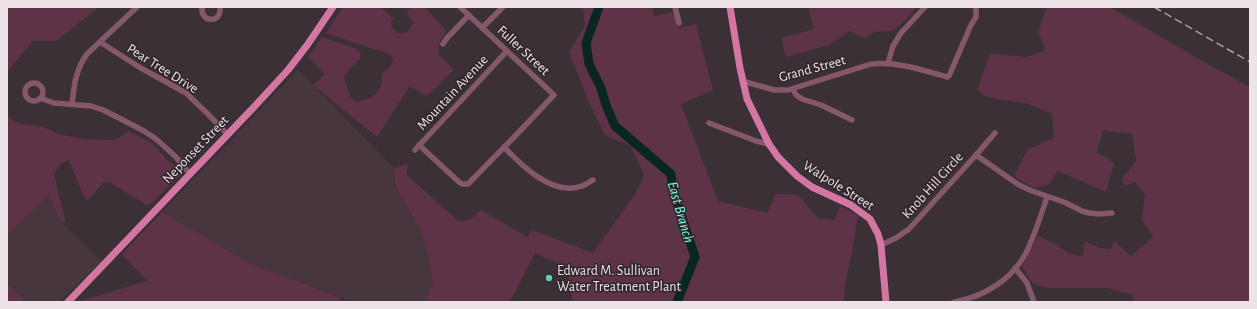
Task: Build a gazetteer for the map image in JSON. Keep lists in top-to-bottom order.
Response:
{
  "streets": {
    "main road": ["Neponset Street", "Walpole Street"],
    "street": [
      "Fuller Street",
      "Pear Tree Drive",
      "Grand Street",
      "Mountain Avenue",
      "Knob Hill Circle"
    ]
  },
  "crossings": [
    ["Fuller Street", "Mountain Avenue"],
    ["Pear Tree Drive", "Neponset Street"],
    ["Grand Street", "Walpole Street"],
    ["Walpole Street", "Knob Hill Circle"]
  ],
  "water": ["East Branch"],
  "places": ["Edward M. Sullivan Water Treatment Plant"]
}
